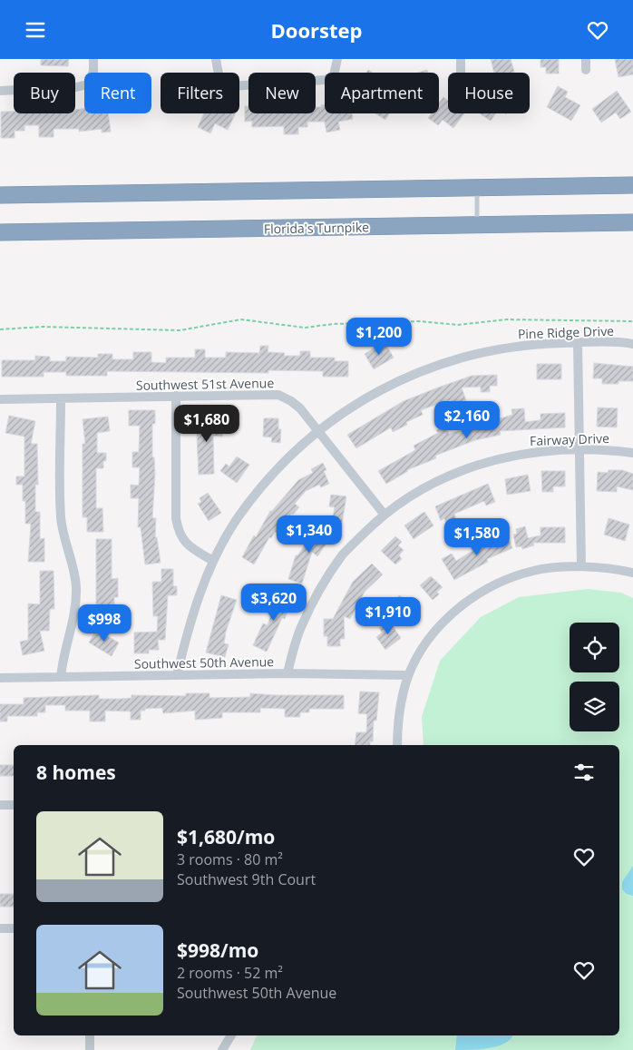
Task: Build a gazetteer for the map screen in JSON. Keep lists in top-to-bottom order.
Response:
{
  "streets": {
    "highway": ["Florida's Turnpike"],
    "street": [
      "Pine Ridge Drive",
      "Southwest 51st Avenue",
      "Fairway Drive",
      "Southwest 50th Avenue"
    ]
  },
  "crossings": [
    ["Pine Ridge Drive", "Southwest 51st Avenue"],
    ["Pine Ridge Drive", "Southwest 50th Avenue"],
    ["Southwest 51st Avenue", "Fairway Drive"],
    ["Fairway Drive", "Southwest 50th Avenue"]
  ],
  "page": {
    "header": "Doorstep",
    "chip": [
      "Buy",
      "Rent",
      "Filters",
      "New",
      "Apartment",
      "House"
    ],
    "price": [
      "$1,200",
      "$2,160",
      "$1,680",
      "$1,340",
      "$1,580",
      "$3,620",
      "$1,910",
      "$998"
    ],
    "heading": "8 homes",
    "list": [
      {
        "name": "$1,680/mo",
        "note": "3 rooms · 80 m² · Southwest 9th Court"
      },
      {
        "name": "$998/mo",
        "note": "2 rooms · 52 m² · Southwest 50th Avenue"
      }
    ]
  }
}
